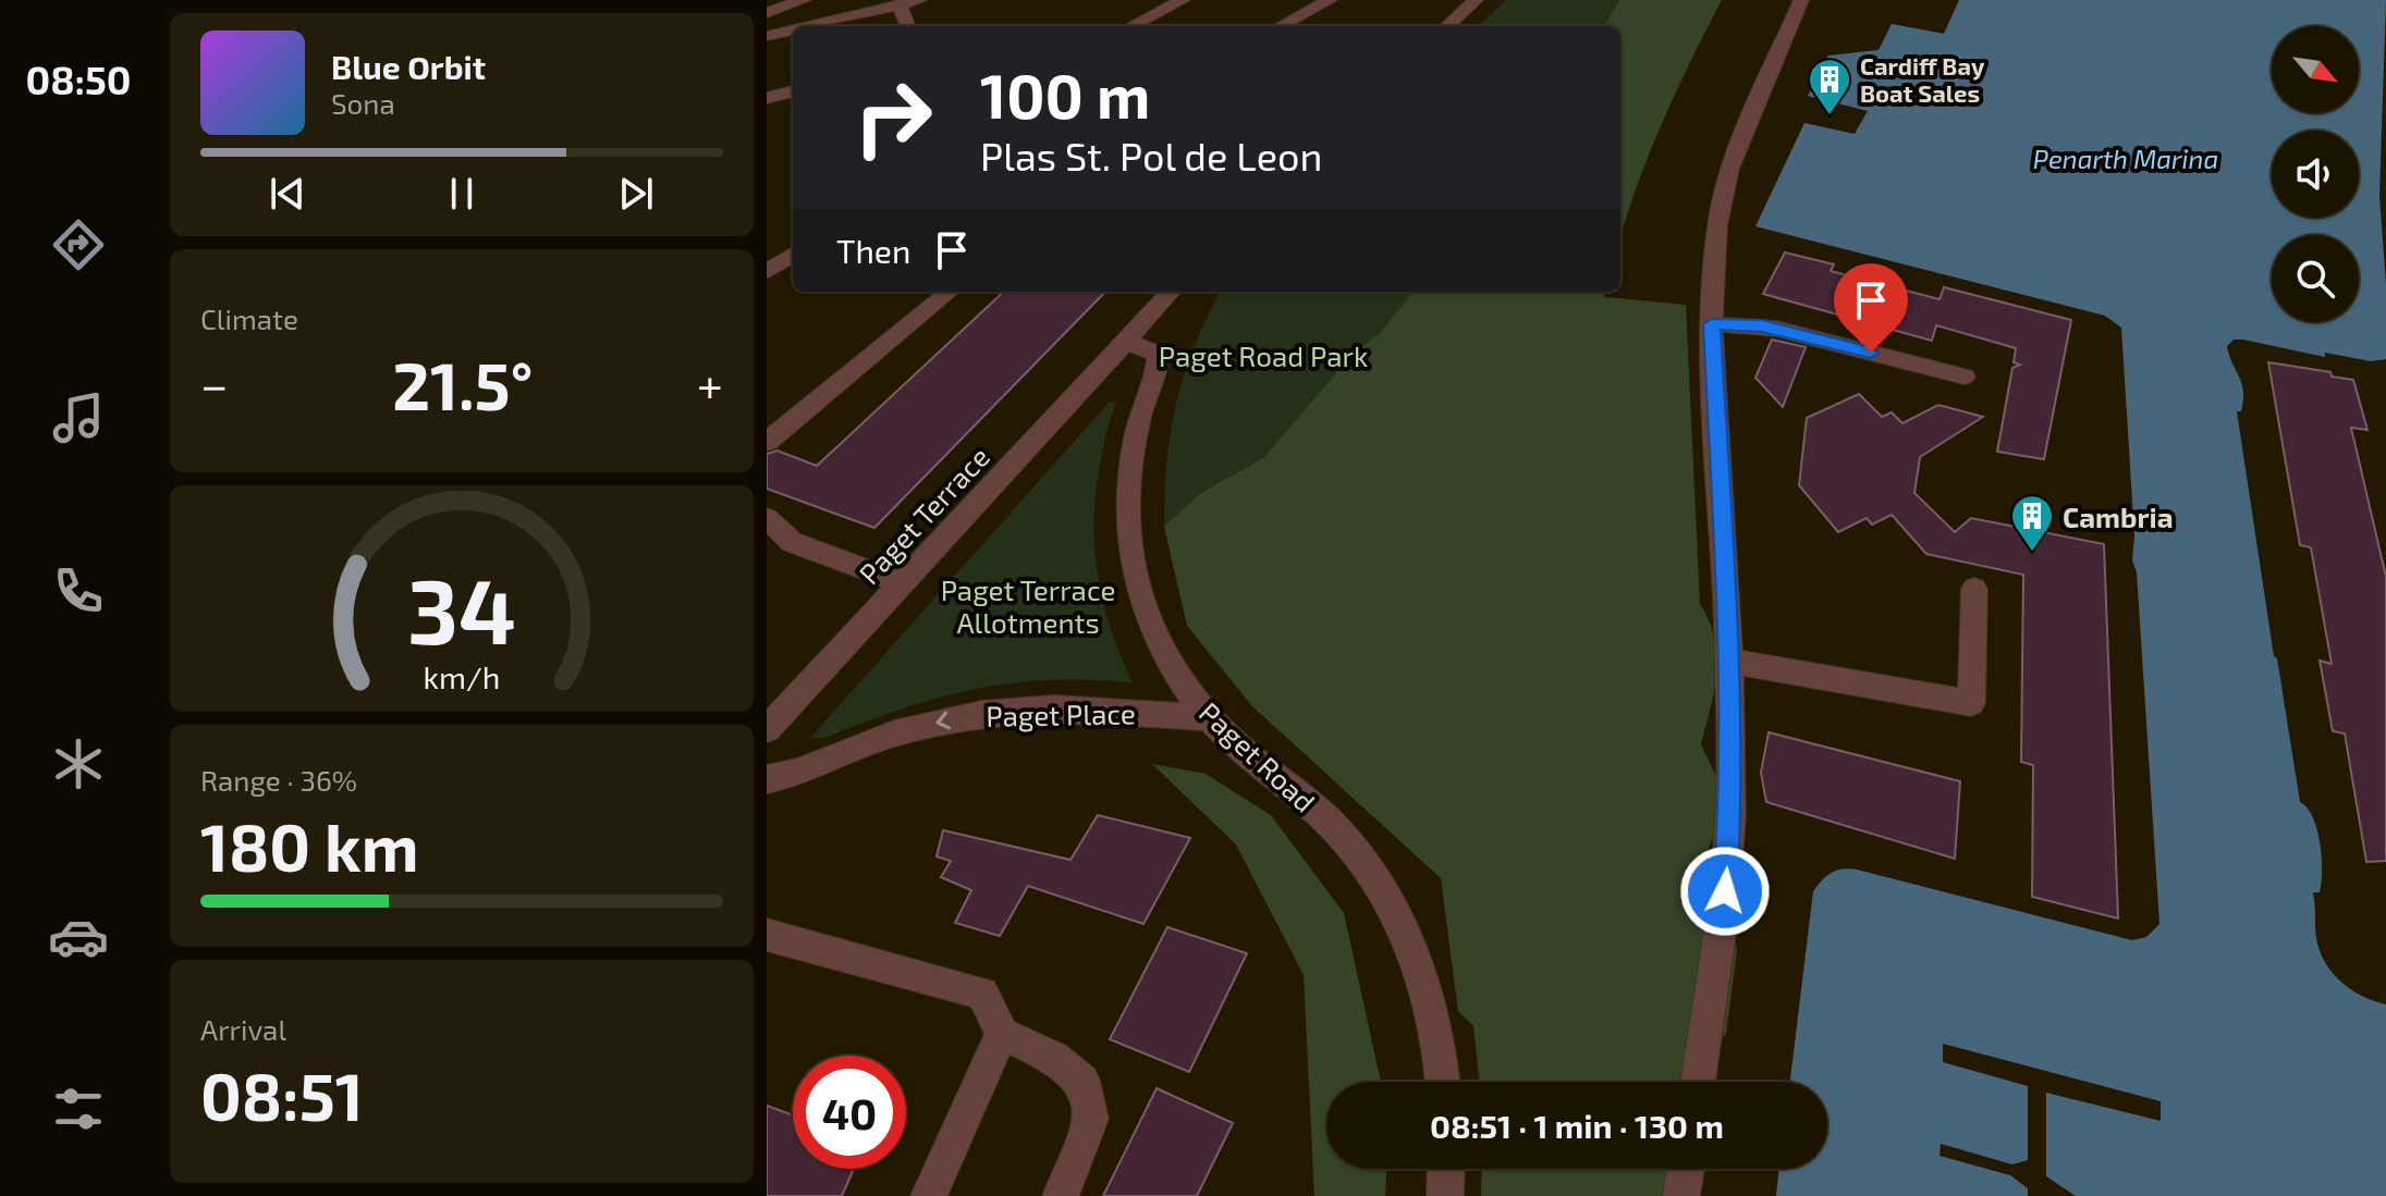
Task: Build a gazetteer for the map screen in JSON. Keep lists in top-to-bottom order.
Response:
{
  "streets": {
    "street": ["Paget Terrace", "Paget Place", "Paget Road"]
  },
  "crossings": [
    ["Paget Terrace", "Paget Road"],
    ["Paget Place", "Paget Road"]
  ],
  "one_way": ["Paget Place"],
  "water": ["Penarth Marina"],
  "parks": ["Paget Road Park", "Paget Terrace Allotments"],
  "places": {
    "building": ["Cardiff Bay Boat Sales", "Cambria"]
  },
  "north": "bottom right",
  "page": {
    "tabs": "08:50",
    "turn": ["100 m", "Plas St. Pol de Leon"],
    "song": ["Blue Orbit", "Sona"],
    "then": "Then",
    "tile": [
      "Climate",
      ["Range · 36%", "180 km"],
      ["Arrival", "08:51"]
    ],
    "heat": ["−", "21.5°", "+"],
    "limit": "40",
    "trip": "08:51 · 1 min · 130 m",
    "gauge": ["34", "km/h"]
  }
}
